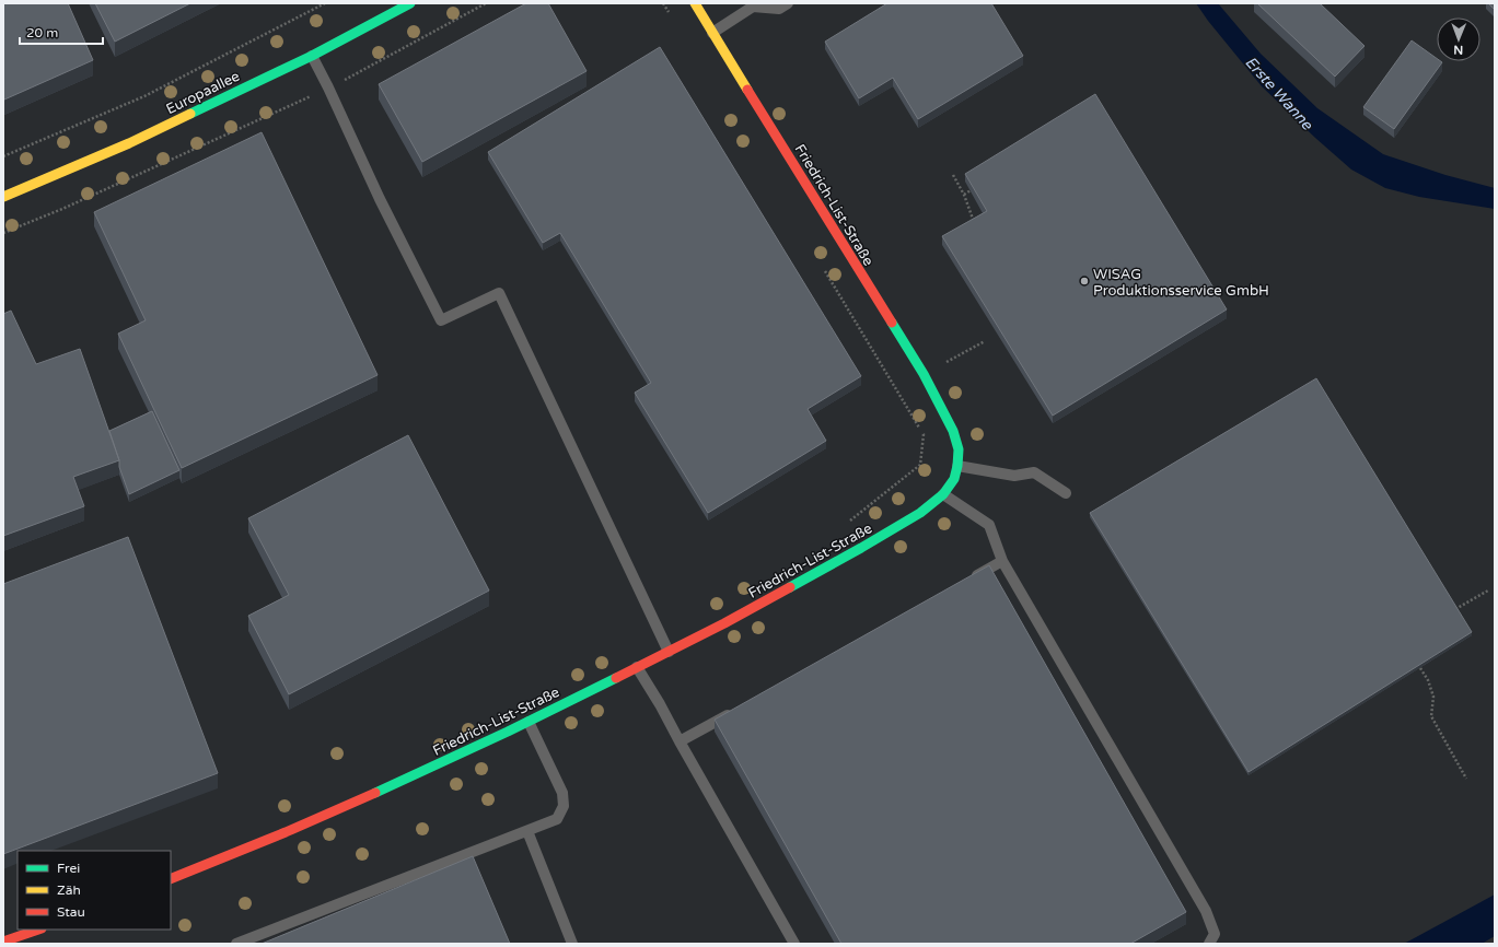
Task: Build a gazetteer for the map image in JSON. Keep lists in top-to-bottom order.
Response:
{
  "streets": {
    "street": ["Europaallee", "Friedrich-List-Straße"]
  },
  "water": ["Erste Wanne"],
  "places": ["WISAG Produktionsservice GmbH"],
  "legend": ["Frei", "Zäh", "Stau"],
  "scale_bar": "20 m",
  "north": "bottom"
}
